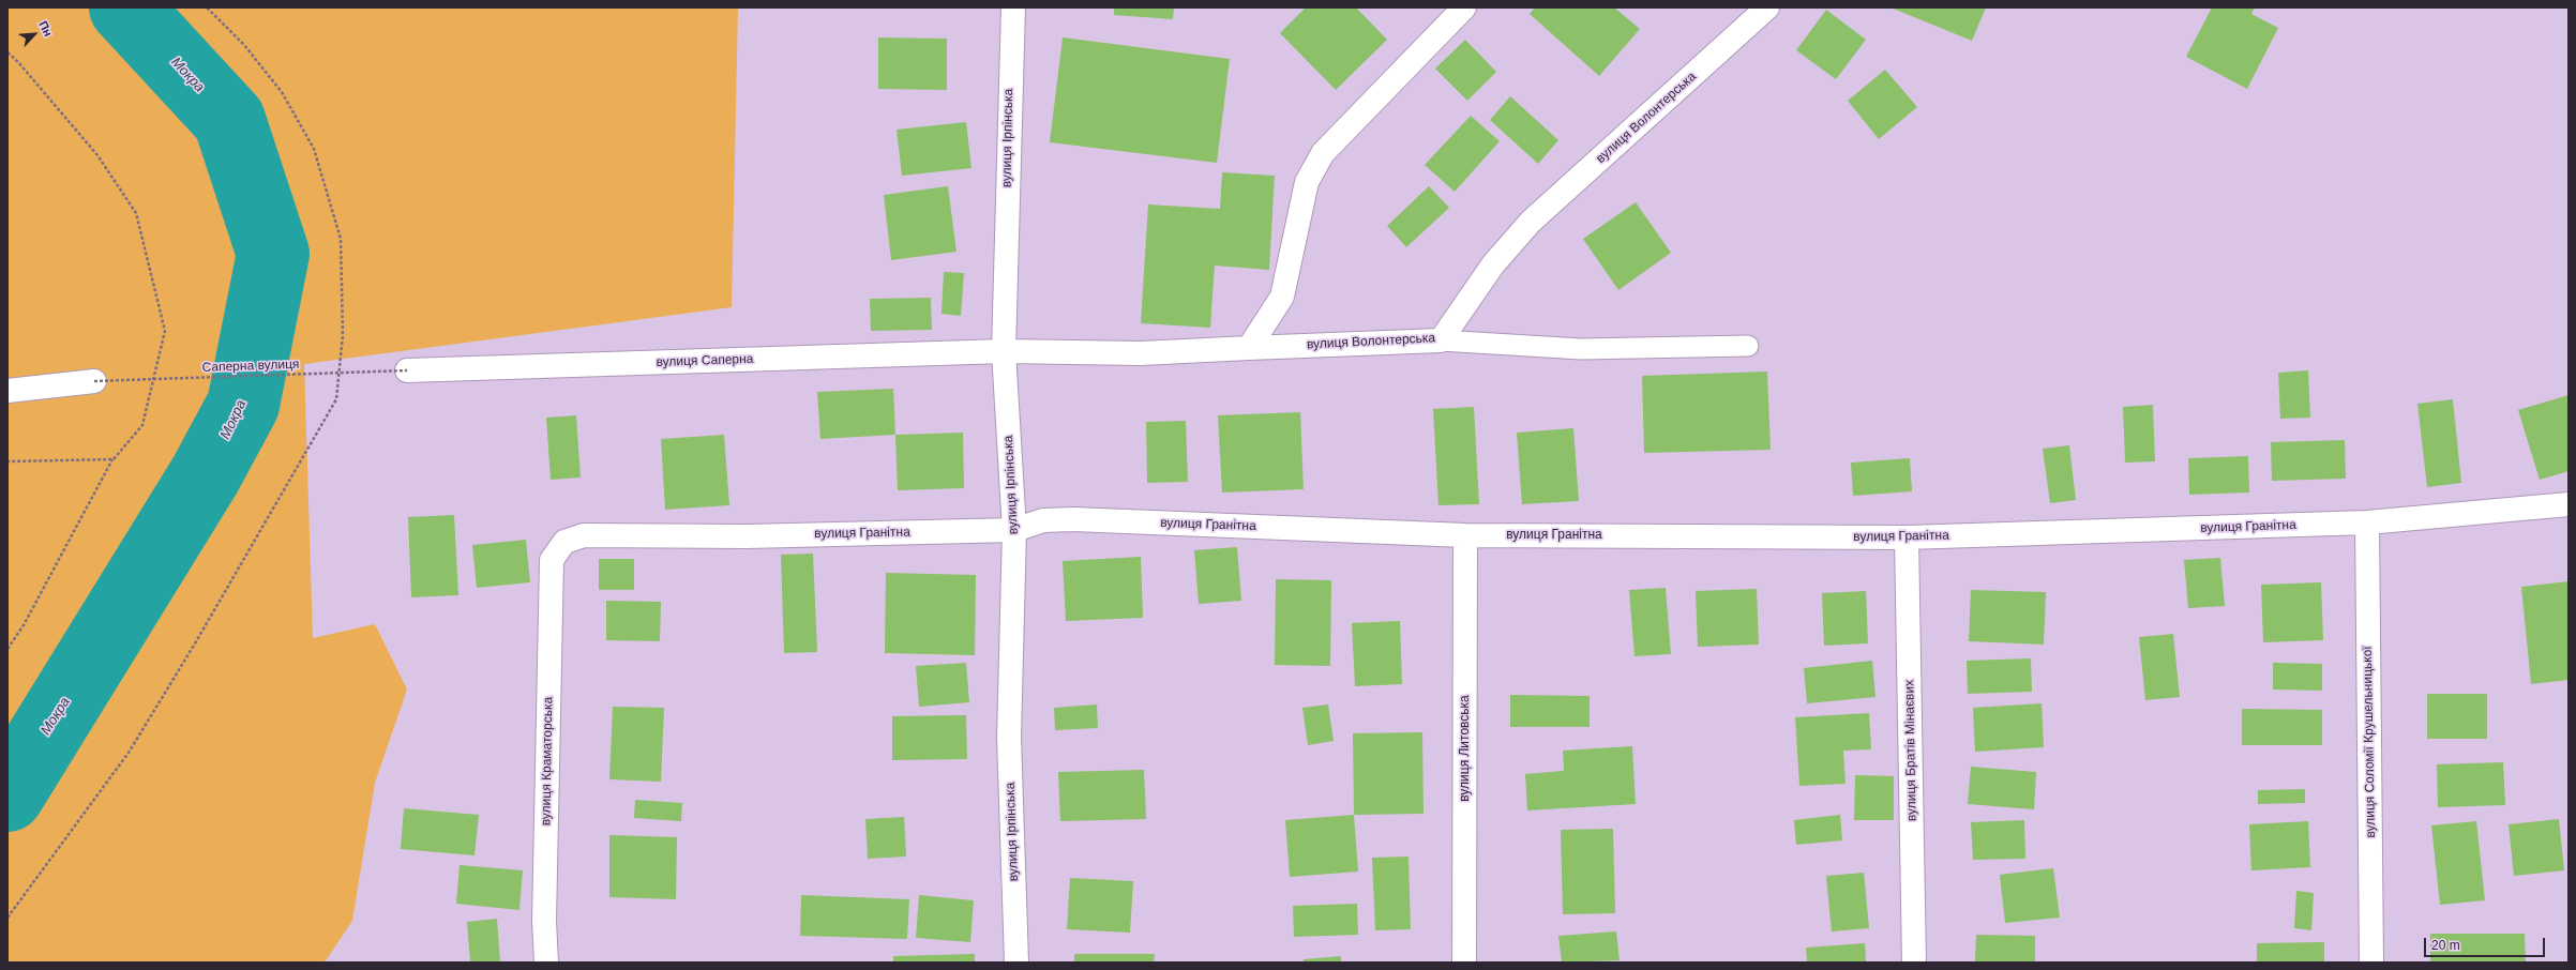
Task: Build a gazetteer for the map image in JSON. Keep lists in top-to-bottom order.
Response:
{
  "streets": {
    "street": [
      "вулиця Волонтерська",
      "вулиця Ірпінська",
      "вулиця Саперна",
      "вулиця Гранітна",
      "вулиця Соломії Крушельницької",
      "вулиця Литовська",
      "вулиця Братів Мінаєвих",
      "вулиця Краматорська"
    ],
    "path": ["Саперна вулиця"]
  },
  "crossings": [
    ["вулиця Волонтерська", "вулиця Ірпінська"],
    ["вулиця Волонтерська", "вулиця Саперна"],
    ["вулиця Ірпінська", "вулиця Саперна"],
    ["вулиця Ірпінська", "вулиця Гранітна"],
    ["вулиця Саперна", "Саперна вулиця"],
    ["вулиця Гранітна", "вулиця Соломії Крушельницької"],
    ["вулиця Гранітна", "вулиця Литовська"],
    ["вулиця Гранітна", "вулиця Братів Мінаєвих"],
    ["вулиця Гранітна", "вулиця Краматорська"]
  ],
  "water": ["Мокра"],
  "scale_bar": "20 m",
  "north": "top right"
}
